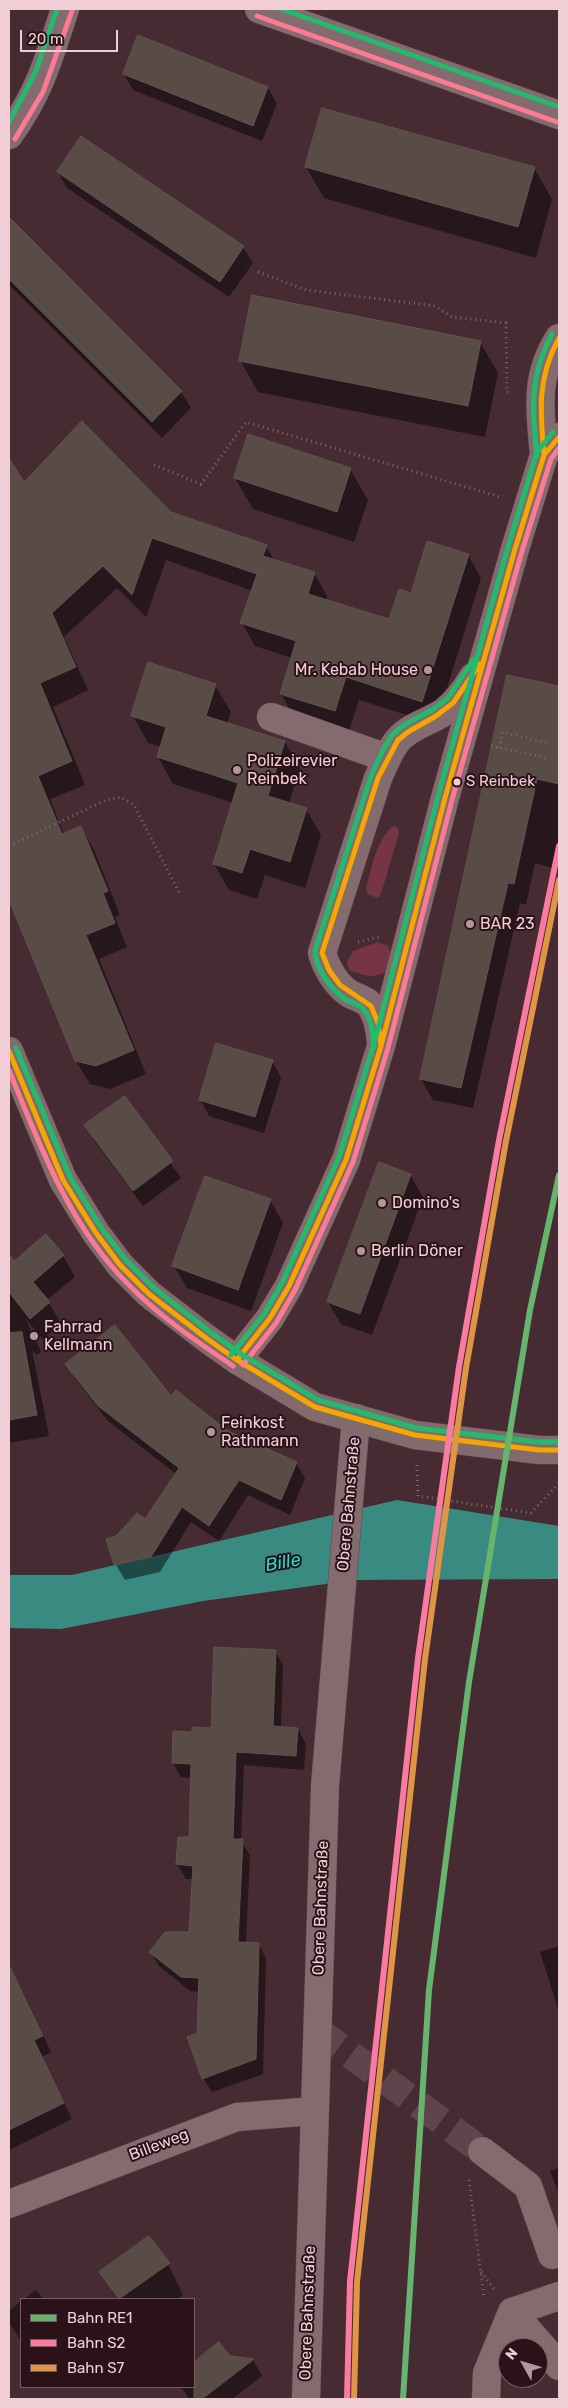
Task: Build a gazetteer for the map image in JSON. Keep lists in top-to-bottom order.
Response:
{
  "streets": {
    "street": ["Obere Bahnstraße", "Billeweg"]
  },
  "crossings": [
    ["Obere Bahnstraße", "Billeweg"]
  ],
  "water": ["Bille"],
  "places": [
    "Mr. Kebab House",
    "Polizeirevier Reinbek",
    "S Reinbek",
    "BAR 23",
    "Domino's",
    "Berlin Döner",
    "Fahrrad Kellmann",
    "Feinkost Rathmann"
  ],
  "lines": ["rail line S2", "rail line S7", "rail line RE1"],
  "legend": ["Bahn RE1", "Bahn S2", "Bahn S7"],
  "scale_bar": "20 m",
  "north": "top left"
}
